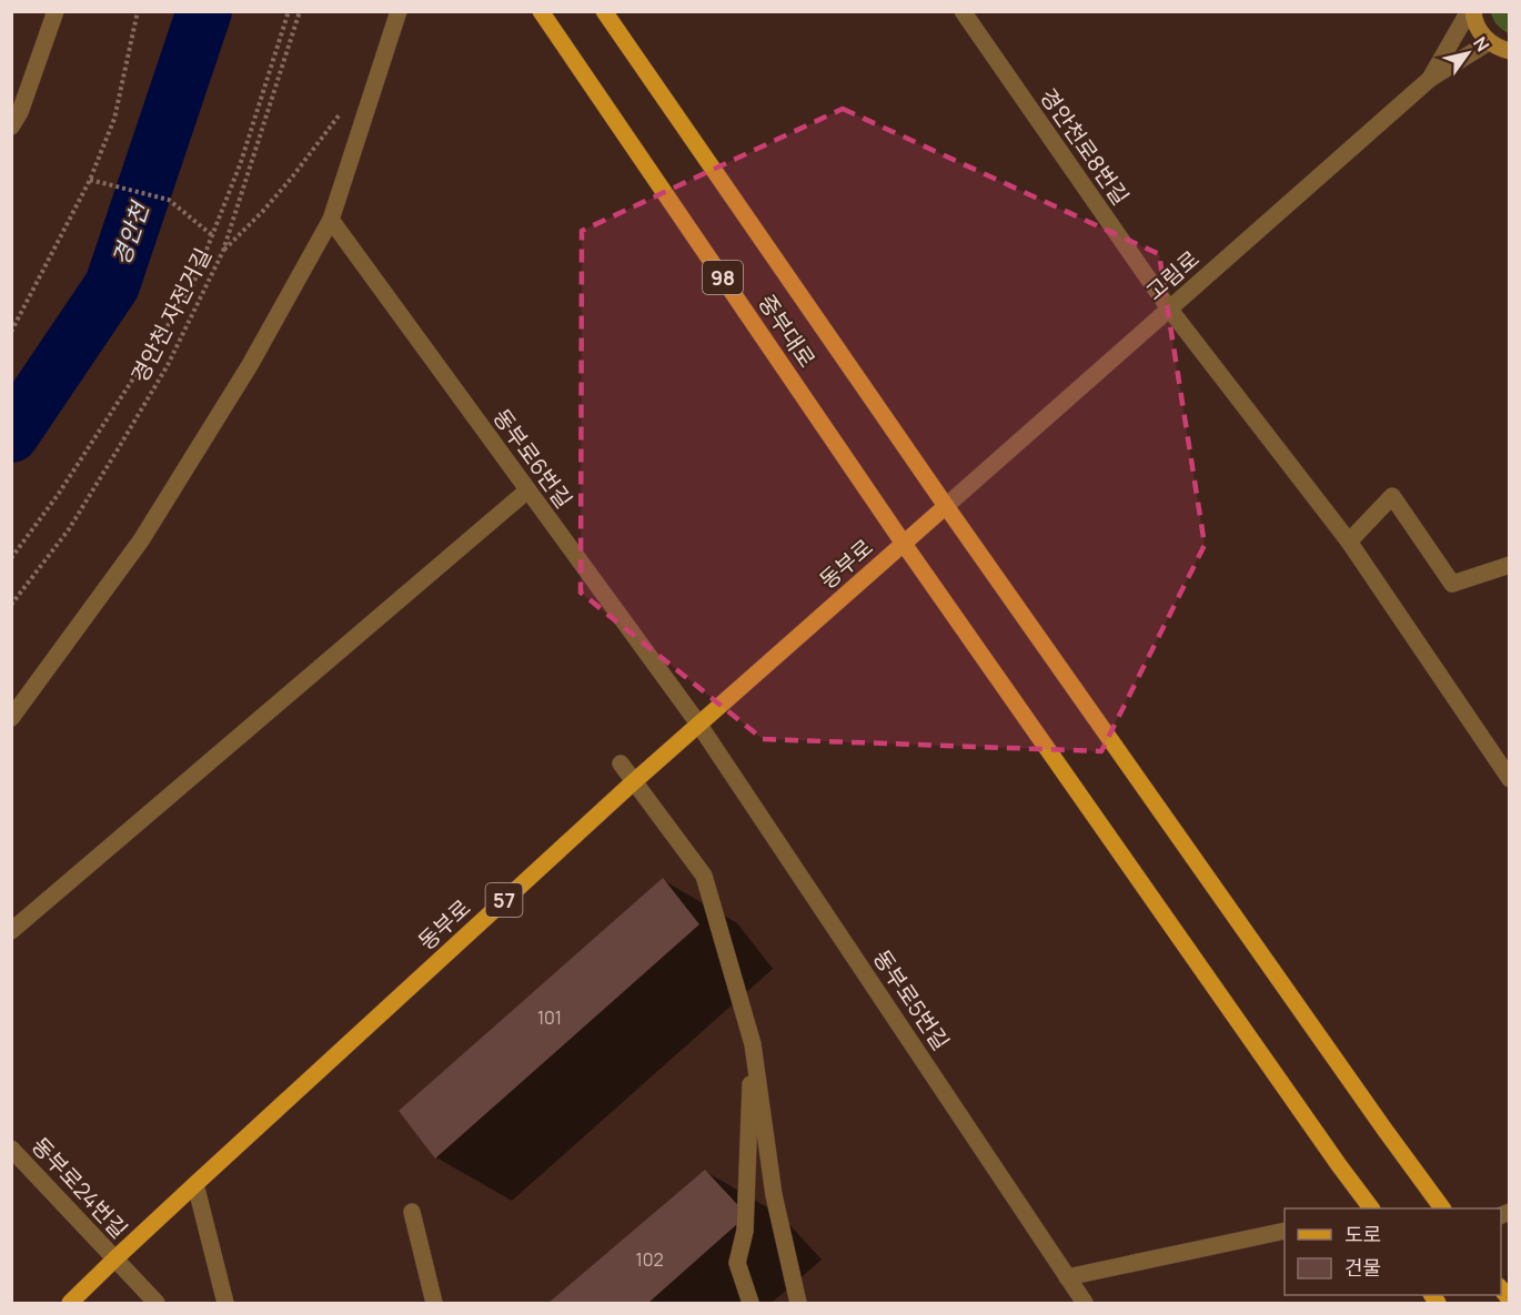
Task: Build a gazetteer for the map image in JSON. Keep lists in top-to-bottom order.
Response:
{
  "streets": {
    "main road": [
      "98",
      "중부대로",
      "동부로",
      "57"
    ],
    "street": [
      "경안천로8번길",
      "고림로",
      "동부로6번길",
      "동부로5번길",
      "동부로24번길"
    ],
    "path": ["경안천 자전거길"]
  },
  "crossings": [
    ["경안천로8번길", "고림로"],
    ["고림로", "중부대로"],
    ["고림로", "동부로"],
    ["중부대로", "동부로"],
    ["동부로6번길", "동부로"],
    ["동부로6번길", "동부로5번길"],
    ["동부로", "동부로5번길"],
    ["동부로", "동부로24번길"]
  ],
  "water": ["경안천"],
  "house_numbers": ["101", "102"],
  "legend": ["도로", "건물"],
  "north": "top right"
}
